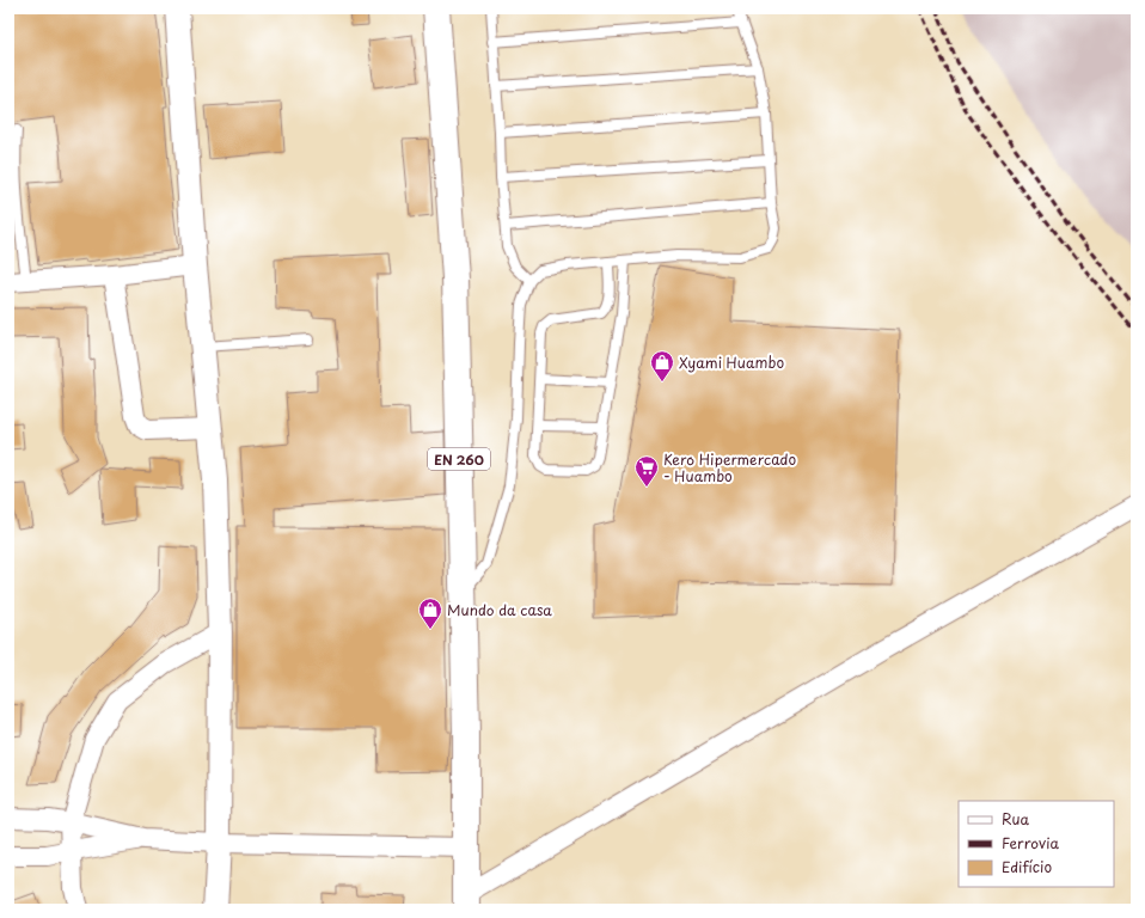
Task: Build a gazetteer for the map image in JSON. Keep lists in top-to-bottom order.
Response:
{
  "streets": {
    "main road": ["EN 260"]
  },
  "places": {
    "shop": ["Xyami Huambo", "Mundo da casa"],
    "supermarket": ["Kero Hipermercado - Huambo"]
  },
  "legend": ["Rua", "Ferrovia", "Edifício"]
}
